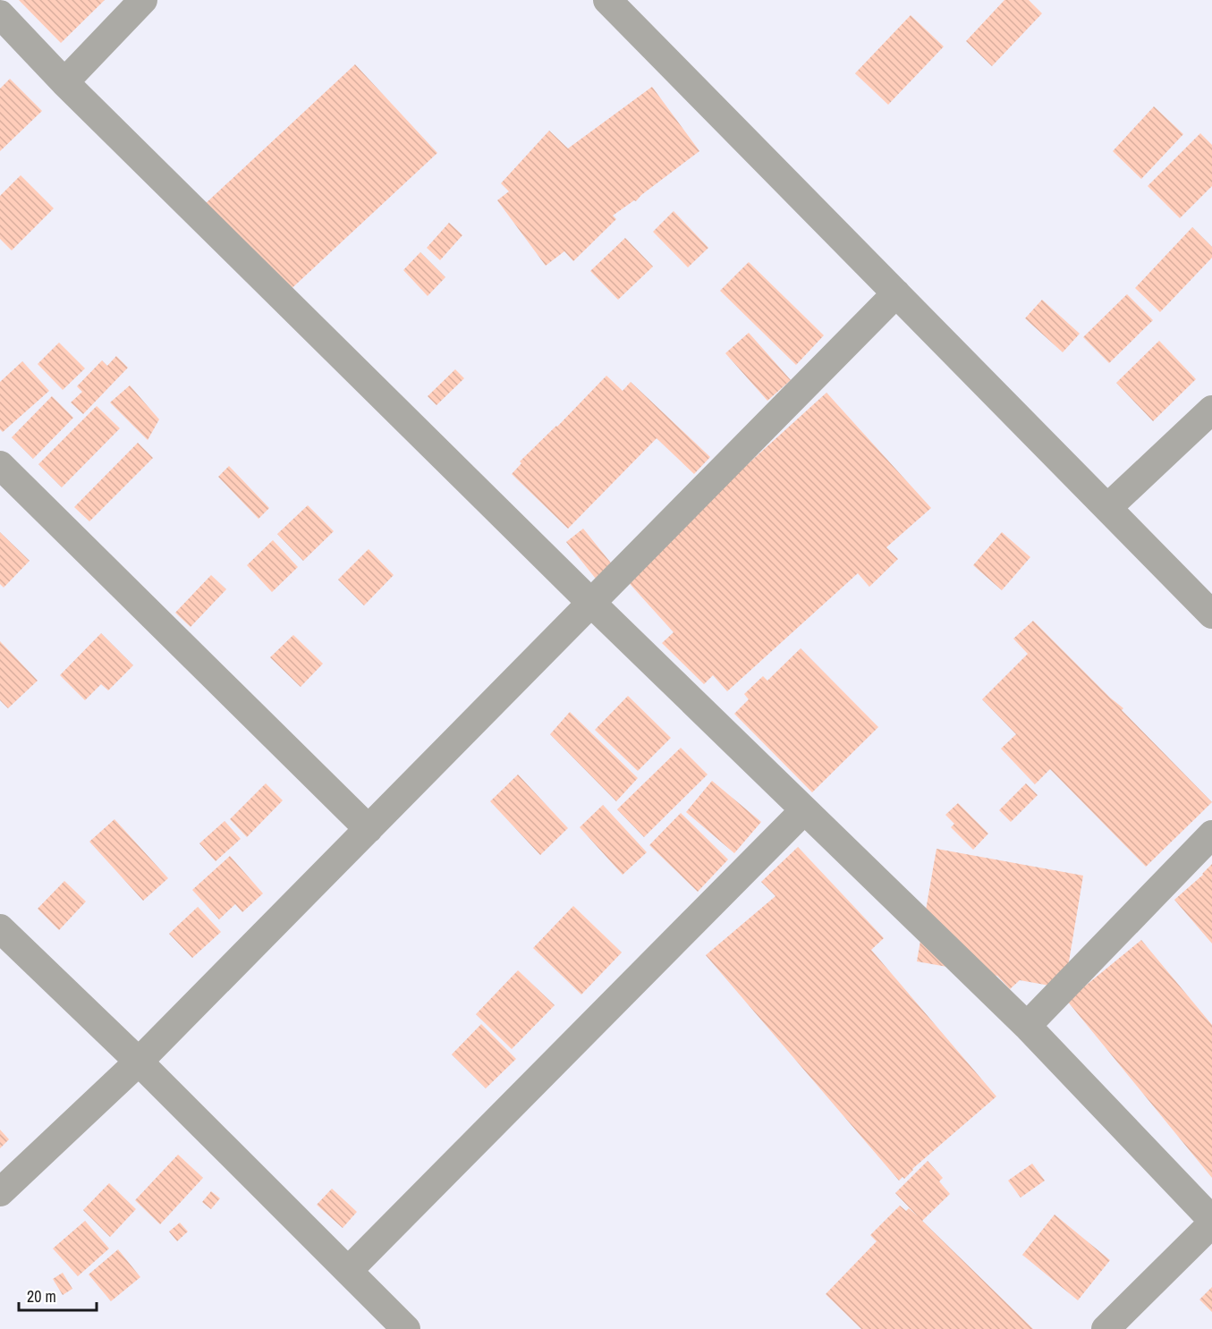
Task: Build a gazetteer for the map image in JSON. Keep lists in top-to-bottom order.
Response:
{
  "scale_bar": "20 m"
}
